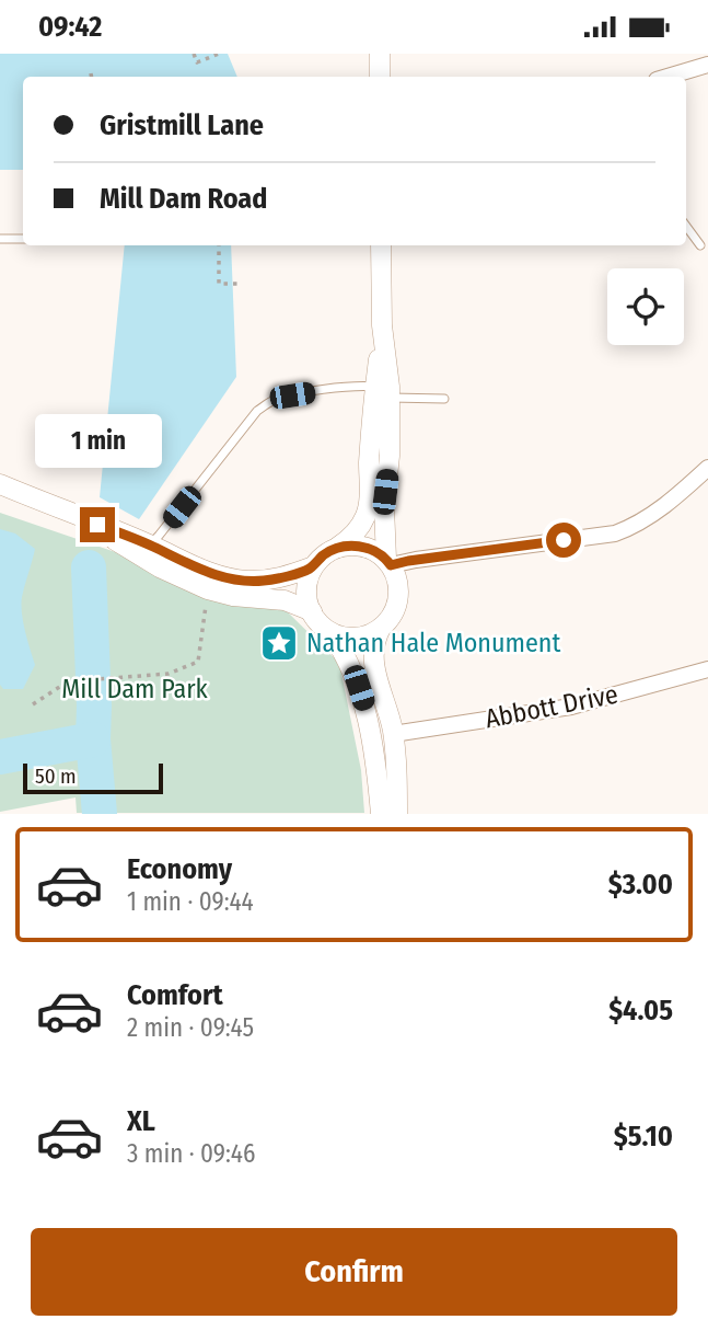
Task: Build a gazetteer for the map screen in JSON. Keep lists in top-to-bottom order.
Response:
{
  "streets": {
    "street": ["Abbott Drive"]
  },
  "parks": ["Mill Dam Park"],
  "places": {
    "place": ["Nathan Hale Monument"]
  },
  "scale_bar": "50 m",
  "page": {
    "status": "09:42",
    "banner": ["Gristmill Lane", "Mill Dam Road"],
    "bubble": "1 min",
    "scale": "50 m",
    "list": [
      {
        "name": "Economy",
        "note": "1 min · 09:44",
        "value": "$3.00"
      },
      {
        "name": "Comfort",
        "note": "2 min · 09:45",
        "value": "$4.05"
      },
      {
        "name": "XL",
        "note": "3 min · 09:46",
        "value": "$5.10"
      }
    ],
    "buttons": "Confirm"
  }
}
